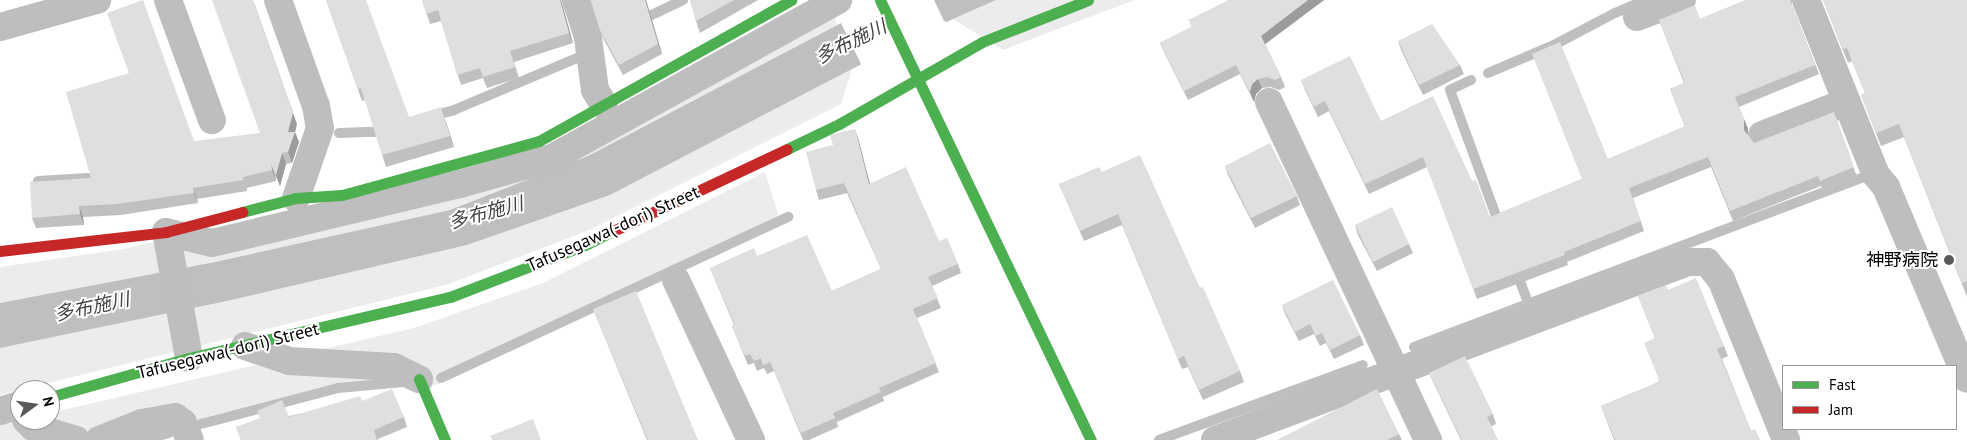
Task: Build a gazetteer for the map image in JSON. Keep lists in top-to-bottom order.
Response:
{
  "streets": {
    "street": ["Tafusegawa(-dori) Street"]
  },
  "water": ["多布施川"],
  "places": ["神野病院"],
  "legend": ["Fast", "Jam"],
  "north": "right"
}
